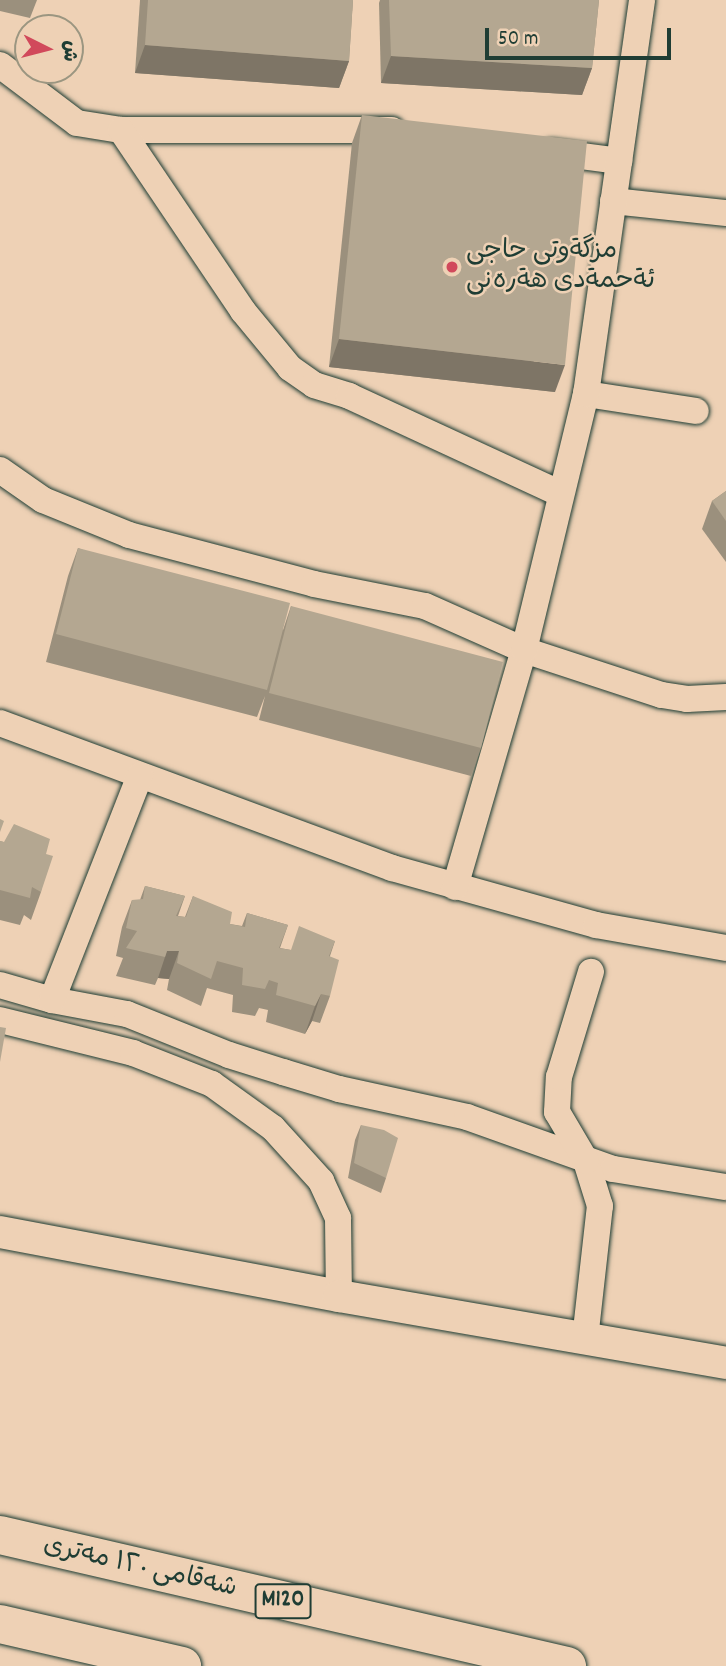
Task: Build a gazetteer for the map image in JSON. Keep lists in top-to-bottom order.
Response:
{
  "streets": {
    "highway": ["شەقامی ١٢٠ مەتری", "M120"]
  },
  "places": ["مزگةوتی حاجی ئةحمةدی هةرەنی"],
  "scale_bar": "50 m",
  "north": "right"
}
